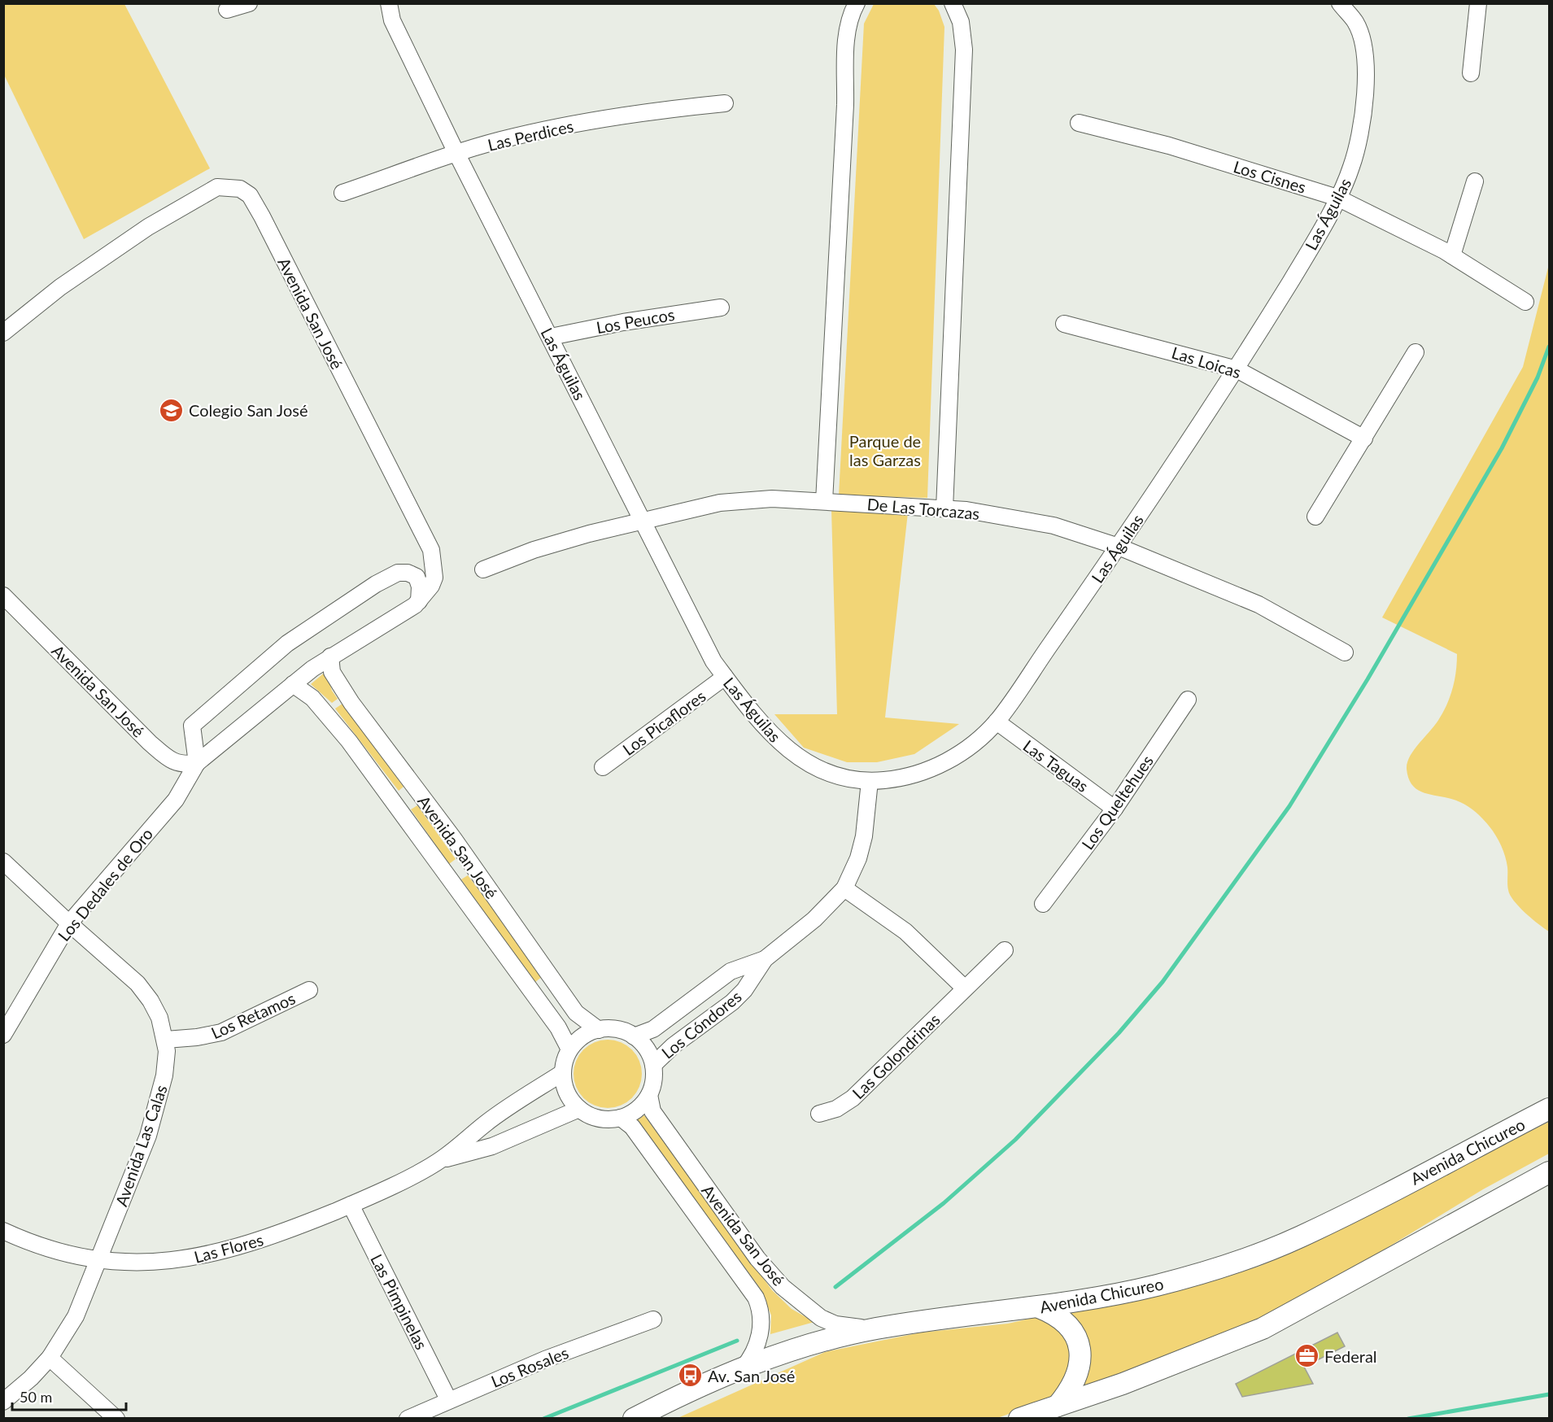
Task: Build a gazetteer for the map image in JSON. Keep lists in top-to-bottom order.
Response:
{
  "streets": {
    "main road": ["Avenida Chicureo"],
    "street": [
      "Las Perdices",
      "Los Cisnes",
      "Las Águilas",
      "Avenida San José",
      "Los Peucos",
      "Las Loicas",
      "De Las Torcazas",
      "Los Picaflores",
      "Las Taguas",
      "Los Queltehues",
      "Los Dedales de Oro",
      "Los Retamos",
      "Los Cóndores",
      "Las Golondrinas",
      "Avenida Las Calas",
      "Las Flores",
      "Las Pimpinelas",
      "Los Rosales"
    ]
  },
  "crossings": [
    ["Las Perdices", "Las Águilas"],
    ["Los Cisnes", "Las Águilas"],
    ["Las Águilas", "Los Peucos"],
    ["Las Águilas", "Las Loicas"],
    ["Las Águilas", "De Las Torcazas"],
    ["Las Águilas", "Los Picaflores"],
    ["Las Águilas", "Las Taguas"],
    ["Las Águilas", "Los Cóndores"],
    ["Avenida San José", "Los Dedales de Oro"],
    ["Avenida San José", "Los Cóndores"],
    ["Avenida San José", "Avenida Chicureo"],
    ["Avenida San José", "Las Flores"],
    ["Las Taguas", "Los Queltehues"],
    ["Los Dedales de Oro", "Avenida Las Calas"],
    ["Los Retamos", "Avenida Las Calas"],
    ["Los Cóndores", "Las Flores"],
    ["Avenida Las Calas", "Las Flores"],
    ["Las Flores", "Las Pimpinelas"],
    ["Las Pimpinelas", "Los Rosales"]
  ],
  "parks": ["Parque de las Garzas"],
  "places": {
    "school or university": ["Colegio San José"],
    "office": ["Federal"],
    "bus stop": ["Av. San José"]
  },
  "scale_bar": "50 m"
}
